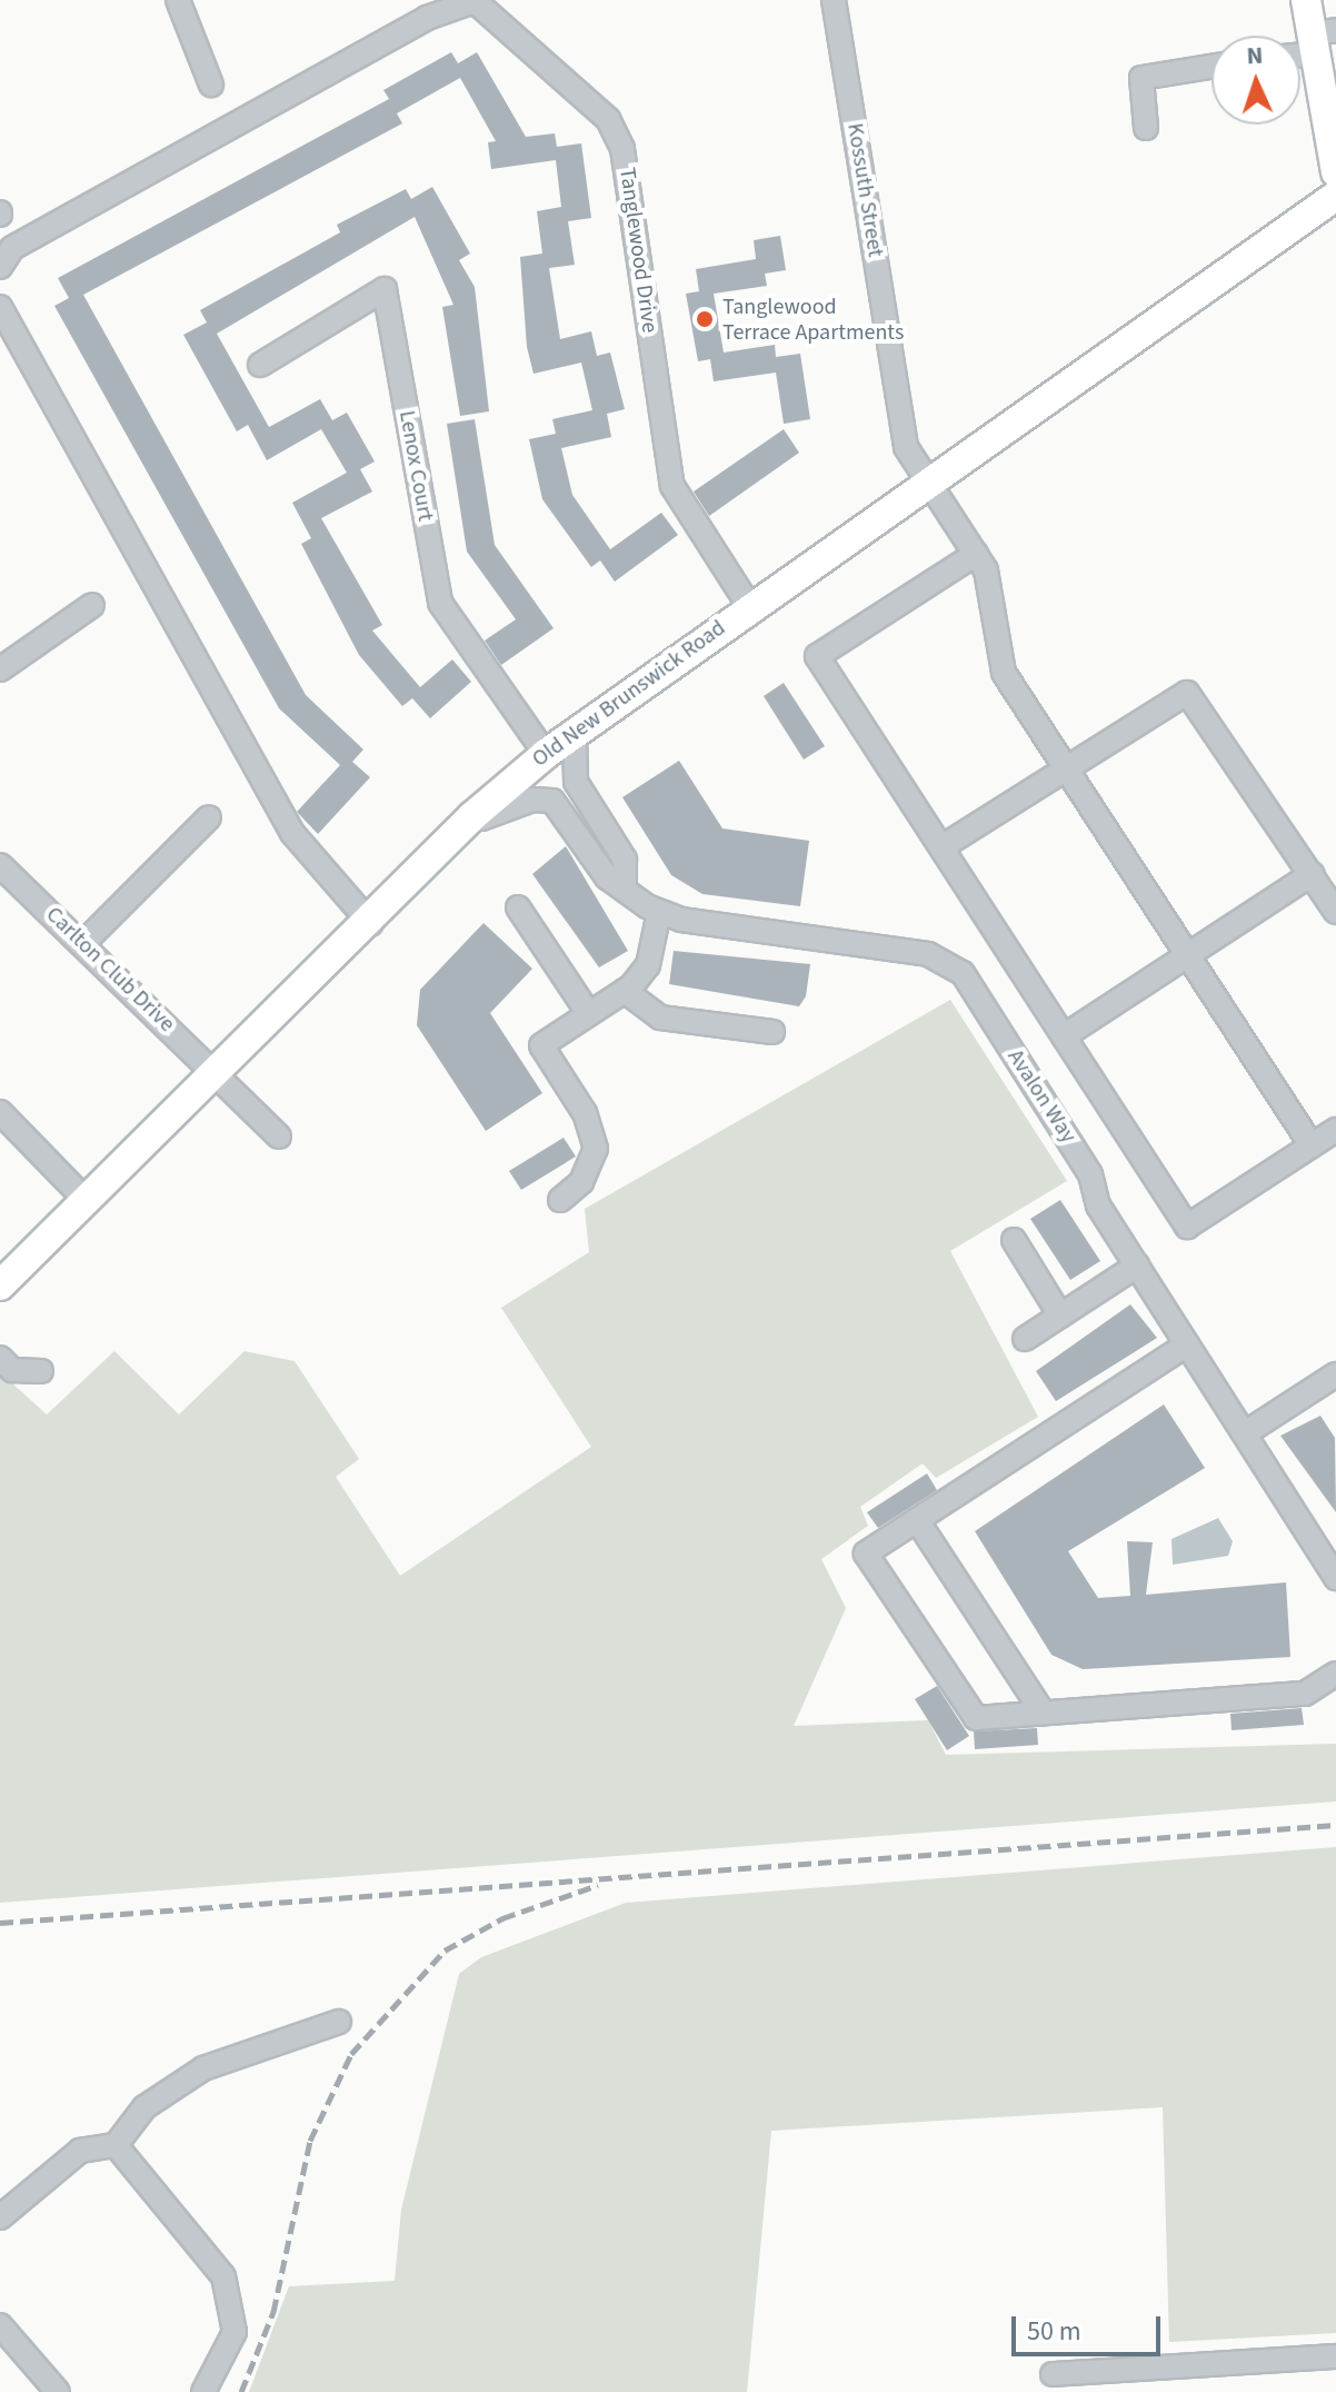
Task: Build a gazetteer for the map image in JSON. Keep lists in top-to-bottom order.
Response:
{
  "streets": {
    "main road": ["Old New Brunswick Road"],
    "street": [
      "Kossuth Street",
      "Tanglewood Drive",
      "Lenox Court",
      "Carlton Club Drive",
      "Avalon Way"
    ]
  },
  "crossings": [
    ["Kossuth Street", "Old New Brunswick Road"],
    ["Tanglewood Drive", "Old New Brunswick Road"],
    ["Lenox Court", "Old New Brunswick Road"],
    ["Old New Brunswick Road", "Carlton Club Drive"],
    ["Old New Brunswick Road", "Avalon Way"]
  ],
  "places": ["Tanglewood Terrace Apartments"],
  "scale_bar": "50 m",
  "north": "top"
}
